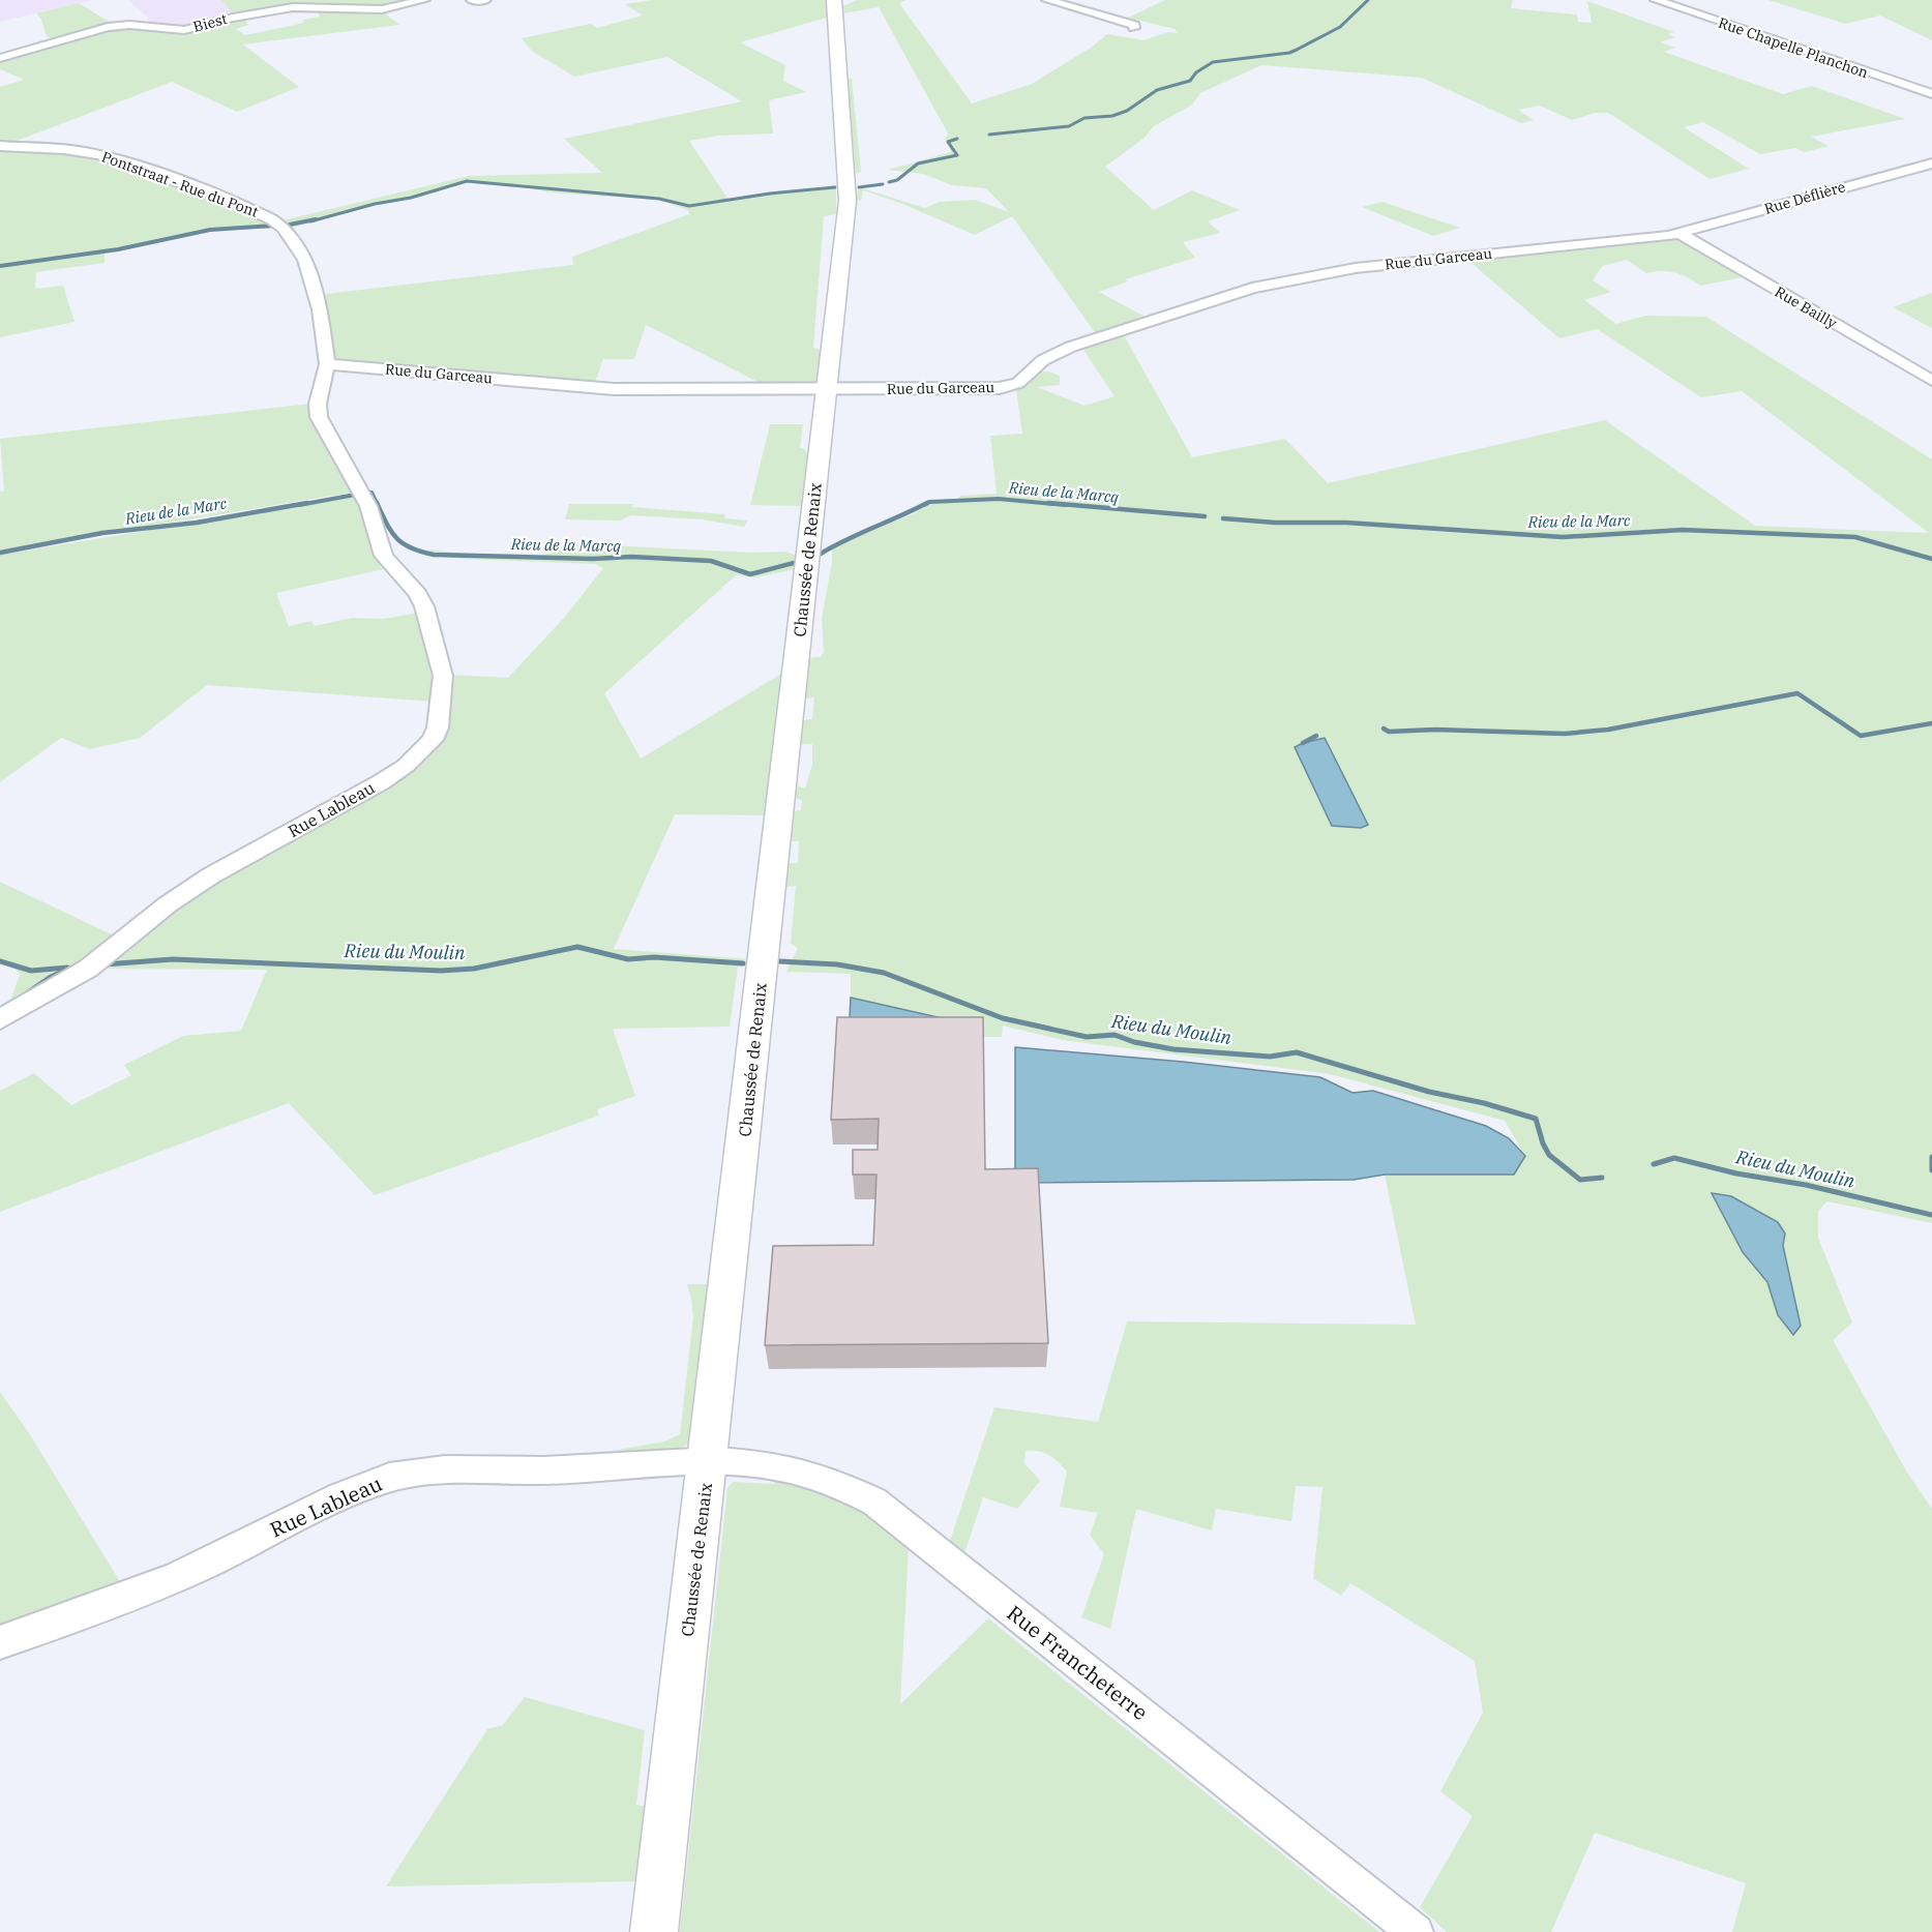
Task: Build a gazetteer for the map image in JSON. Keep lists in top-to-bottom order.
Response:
{
  "streets": {
    "main road": ["Chaussée de Renaix"],
    "street": [
      "Biest",
      "Rue Chapelle Planchon",
      "Pontstraat - Rue du Pont",
      "Rue Déflière",
      "Rue du Garceau",
      "Rue Bailly",
      "Rue Lableau",
      "Rue Francheterre"
    ]
  },
  "crossings": [
    ["Pontstraat - Rue du Pont", "Rue du Garceau"],
    ["Pontstraat - Rue du Pont", "Rue Lableau"],
    ["Rue Déflière", "Rue du Garceau"],
    ["Rue Déflière", "Rue Bailly"],
    ["Rue du Garceau", "Rue Bailly"],
    ["Rue du Garceau", "Chaussée de Renaix"],
    ["Rue du Garceau", "Rue Lableau"],
    ["Chaussée de Renaix", "Rue Lableau"],
    ["Chaussée de Renaix", "Rue Francheterre"],
    ["Rue Lableau", "Rue Francheterre"]
  ],
  "water": ["Rieu de la Marcq", "Rieu de la Marc", "Rieu du Moulin"]
}
